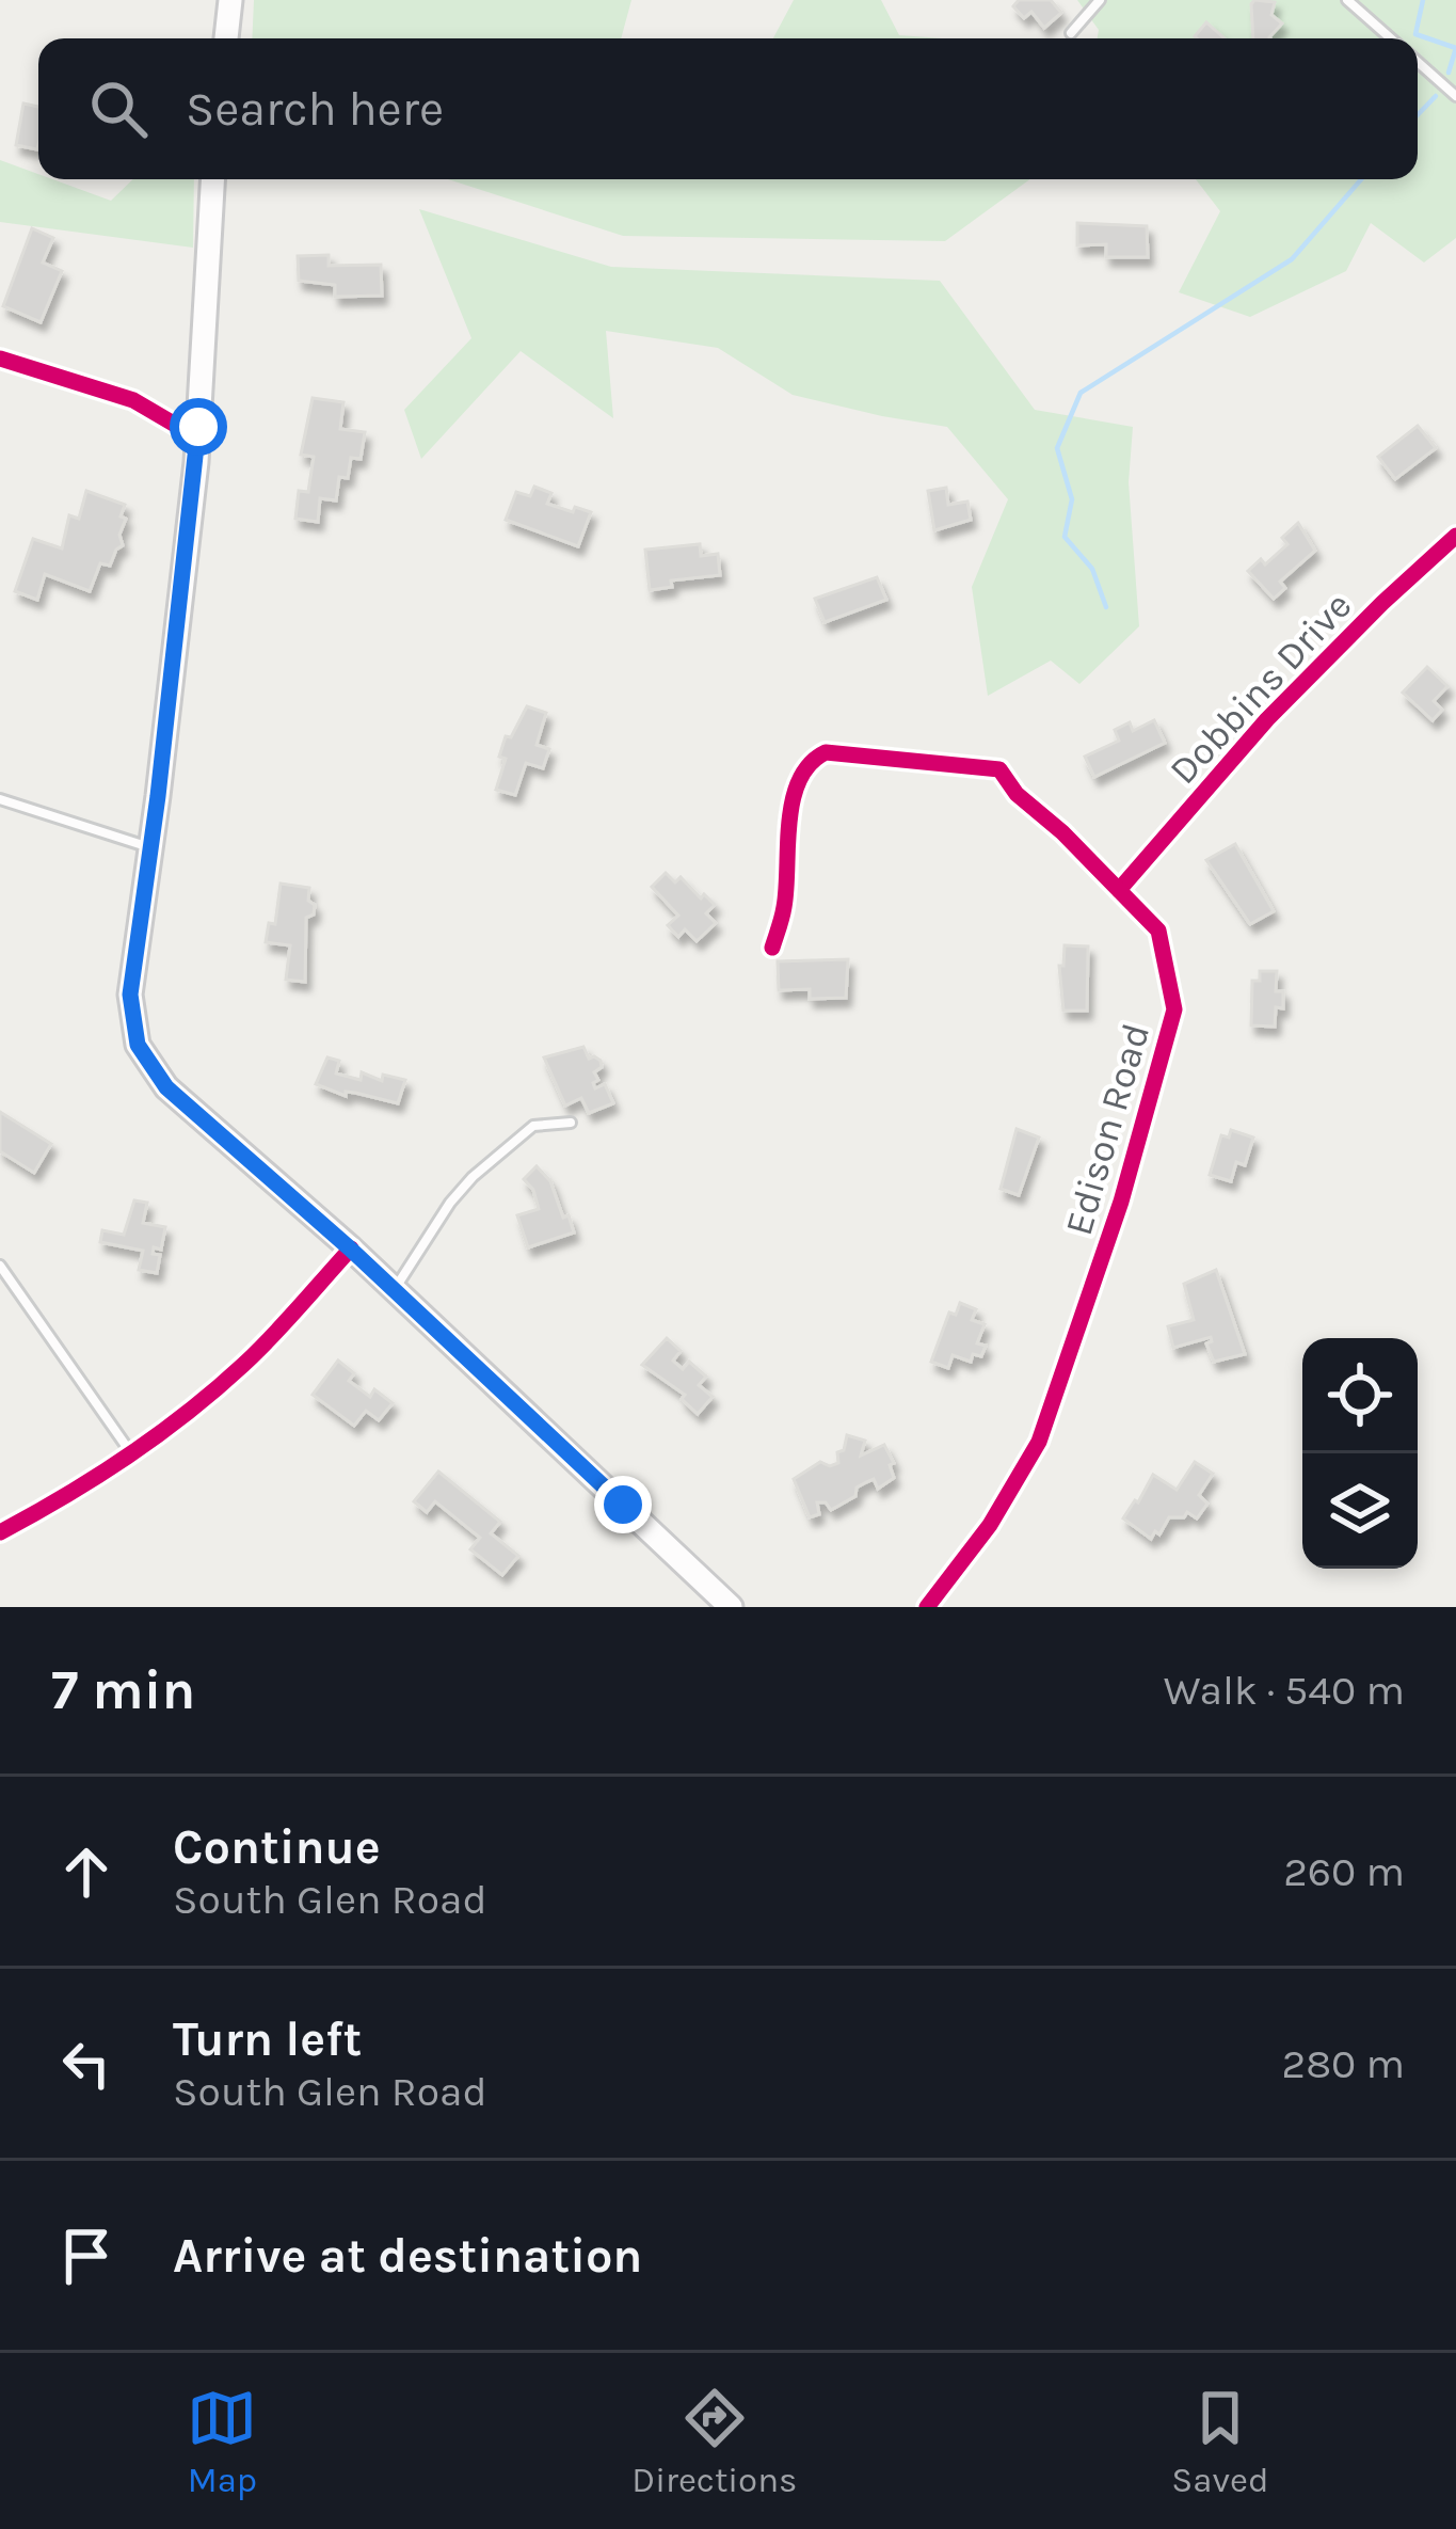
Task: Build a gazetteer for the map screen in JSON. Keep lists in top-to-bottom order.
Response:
{
  "streets": {
    "street": ["Dobbins Drive", "Edison Road"]
  },
  "crossings": [
    ["Dobbins Drive", "Edison Road"]
  ],
  "page": {
    "search": "Search here",
    "heading": ["7 min", "Walk · 540 m"],
    "list": [
      ["Continue", "South Glen Road", "260 m"],
      ["Turn left", "South Glen Road", "280 m"],
      "Arrive at destination"
    ],
    "nav": ["Map", "Directions", "Saved"]
  }
}
